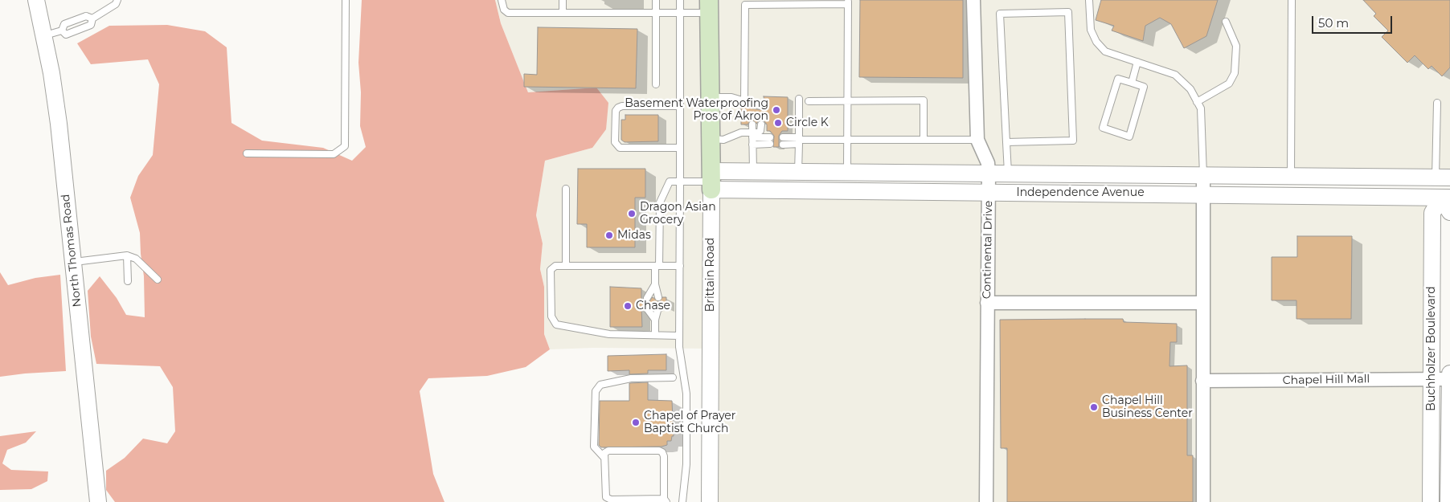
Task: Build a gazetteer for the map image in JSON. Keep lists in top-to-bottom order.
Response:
{
  "streets": {
    "main road": ["Brittain Road"],
    "street": [
      "Independence Avenue",
      "Continental Drive",
      "North Thomas Road",
      "Buchholzer Boulevard",
      "Chapel Hill Mall"
    ]
  },
  "crossings": [
    ["Independence Avenue", "Continental Drive"],
    ["Independence Avenue", "Brittain Road"],
    ["Independence Avenue", "Buchholzer Boulevard"],
    ["Buchholzer Boulevard", "Chapel Hill Mall"]
  ],
  "places": [
    "Basement Waterproofing Pros of Akron",
    "Circle K",
    "Dragon Asian Grocery",
    "Midas",
    "Chase",
    "Chapel Hill Business Center",
    "Chapel of Prayer Baptist Church"
  ],
  "scale_bar": "50 m"
}
